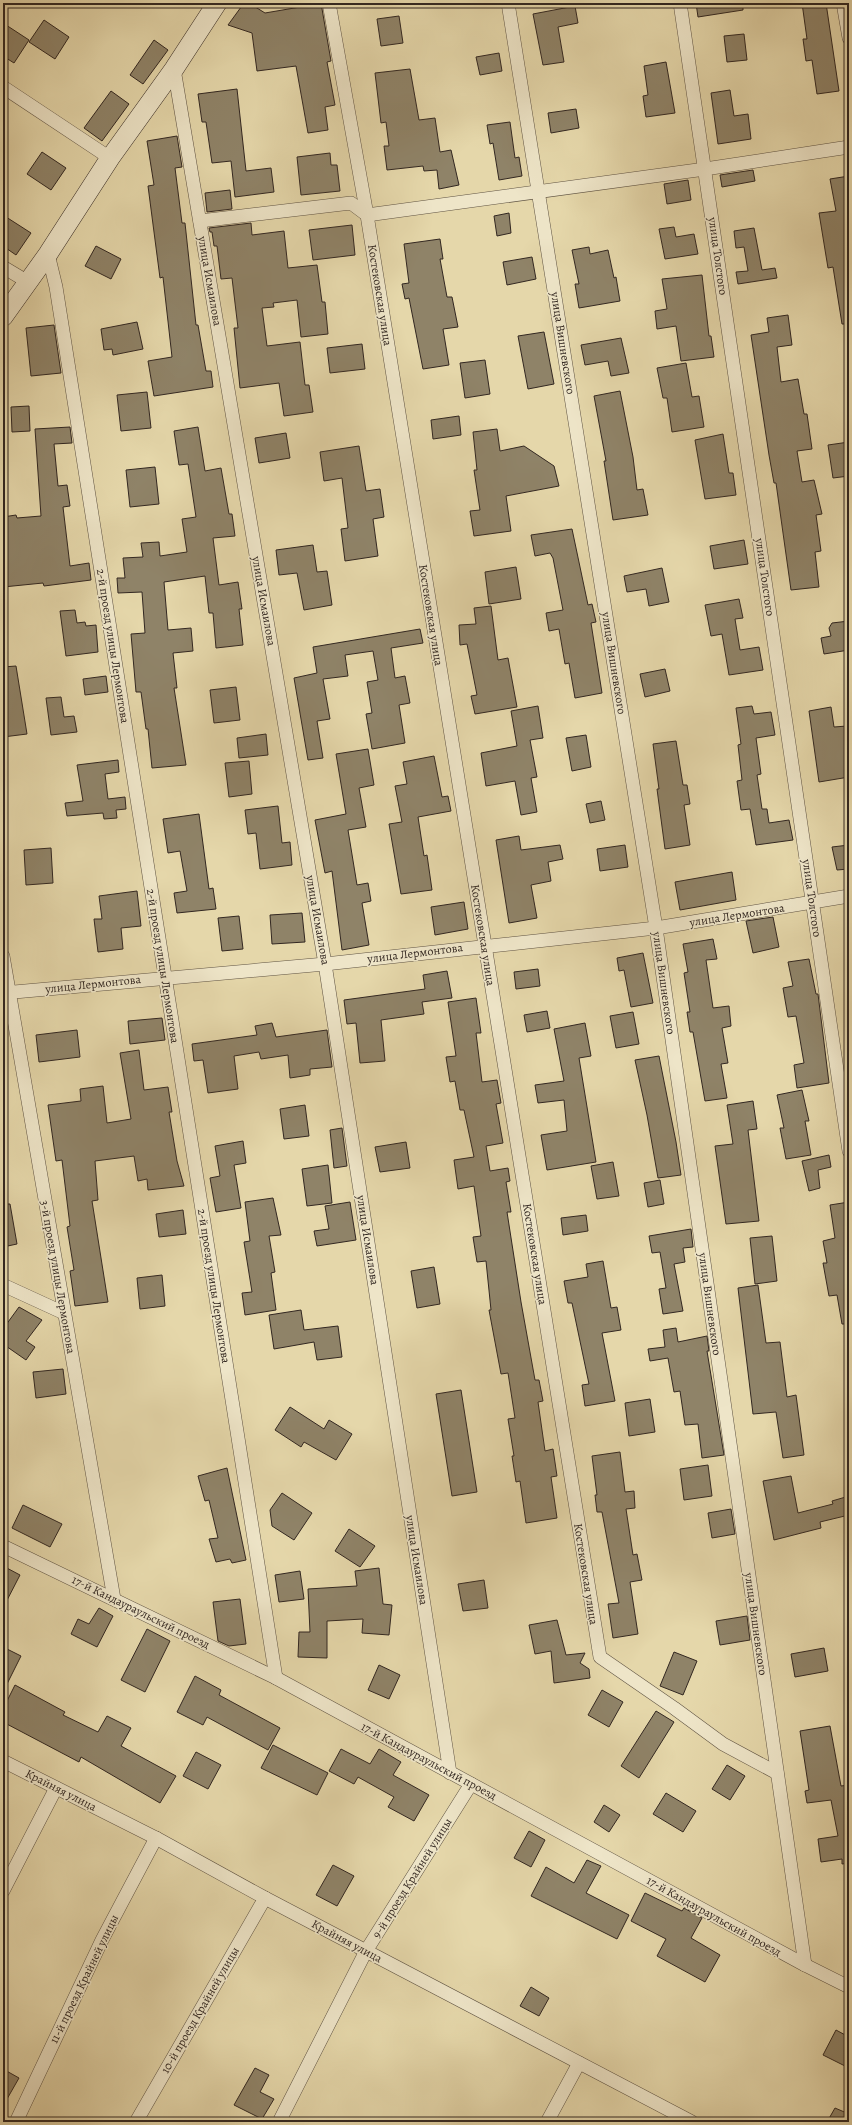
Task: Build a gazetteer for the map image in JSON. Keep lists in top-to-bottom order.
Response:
{
  "streets": {
    "street": [
      "улица Толстого",
      "улица Исмаилова",
      "Костековская улица",
      "улица Вишневского",
      "2-й проезд улицы Лермонтова",
      "улица Лермонтова",
      "3-й проезд улицы Лермонтова",
      "17-й Кандаураульский проезд",
      "Крайняя улица",
      "9-й проезд Крайней улицы",
      "11-й проезд Крайней улицы",
      "10-й проезд Крайней улицы"
    ]
  },
  "crossings": [
    ["улица Толстого", "улица Лермонтова"],
    ["улица Исмаилова", "улица Лермонтова"],
    ["улица Исмаилова", "17-й Кандаураульский проезд"],
    ["Костековская улица", "улица Вишневского"],
    ["Костековская улица", "улица Лермонтова"],
    ["улица Вишневского", "улица Лермонтова"],
    ["улица Вишневского", "17-й Кандаураульский проезд"],
    ["2-й проезд улицы Лермонтова", "улица Лермонтова"],
    ["2-й проезд улицы Лермонтова", "17-й Кандаураульский проезд"],
    ["улица Лермонтова", "3-й проезд улицы Лермонтова"],
    ["3-й проезд улицы Лермонтова", "17-й Кандаураульский проезд"],
    ["17-й Кандаураульский проезд", "9-й проезд Крайней улицы"],
    ["Крайняя улица", "9-й проезд Крайней улицы"],
    ["Крайняя улица", "11-й проезд Крайней улицы"],
    ["Крайняя улица", "10-й проезд Крайней улицы"]
  ]
}
